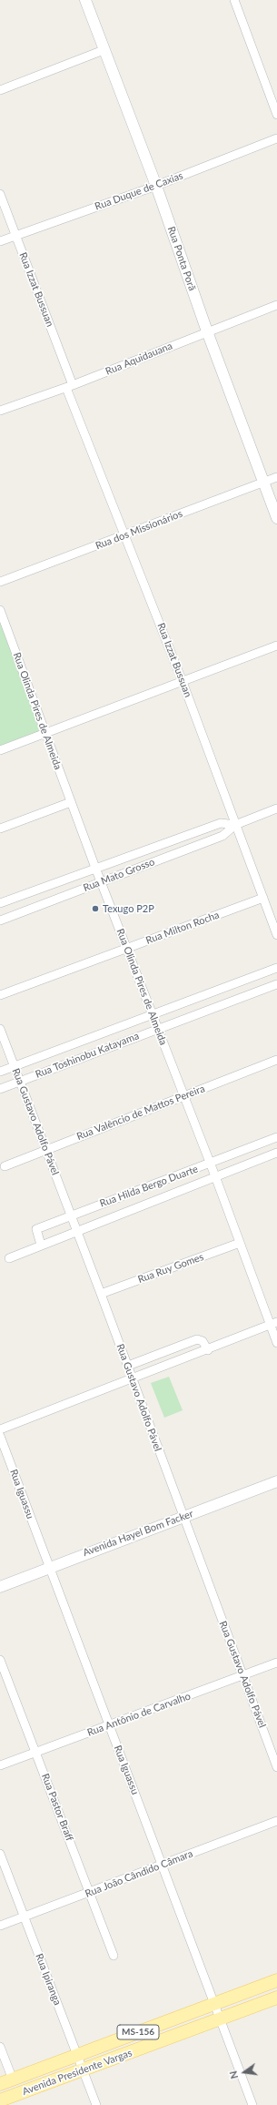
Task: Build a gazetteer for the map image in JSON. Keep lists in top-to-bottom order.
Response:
{
  "streets": {
    "main road": ["MS-156", "Avenida Presidente Vargas"],
    "street": [
      "Rua Duque de Caxias",
      "Rua Ponta Porã",
      "Rua Izzat Bussuan",
      "Rua Aquidauana",
      "Rua dos Missionários",
      "Rua Olinda Pires de Almeida",
      "Rua Mato Grosso",
      "Rua Milton Rocha",
      "Rua Toshinobu Katayama",
      "Rua Valêncio de Mattos Pereira",
      "Rua Gustavo Adolfo Pável",
      "Rua Hilda Bergo Duarte",
      "Rua Ruy Gomes",
      "Rua Iguassu",
      "Avenida Hayel Bom Facker",
      "Rua Antônio de Carvalho",
      "Rua Pastor Braff",
      "Rua João Cândido Câmara",
      "Rua Ipiranga"
    ]
  },
  "crossings": [
    ["Rua Duque de Caxias", "Rua Ponta Porã"],
    ["Rua Duque de Caxias", "Rua Izzat Bussuan"],
    ["Rua Ponta Porã", "Rua Aquidauana"],
    ["Rua Ponta Porã", "Rua dos Missionários"],
    ["Rua Izzat Bussuan", "Rua Aquidauana"],
    ["Rua Izzat Bussuan", "Rua dos Missionários"],
    ["Rua Izzat Bussuan", "Rua Mato Grosso"],
    ["Rua Izzat Bussuan", "Rua Milton Rocha"],
    ["Rua Olinda Pires de Almeida", "Rua Mato Grosso"],
    ["Rua Olinda Pires de Almeida", "Rua Milton Rocha"],
    ["Rua Olinda Pires de Almeida", "Rua Toshinobu Katayama"],
    ["Rua Olinda Pires de Almeida", "Rua Valêncio de Mattos Pereira"],
    ["Rua Olinda Pires de Almeida", "Rua Hilda Bergo Duarte"],
    ["Rua Olinda Pires de Almeida", "Rua Ruy Gomes"],
    ["Rua Toshinobu Katayama", "Rua Gustavo Adolfo Pável"],
    ["Rua Valêncio de Mattos Pereira", "Rua Gustavo Adolfo Pável"],
    ["Rua Gustavo Adolfo Pável", "Rua Hilda Bergo Duarte"],
    ["Rua Gustavo Adolfo Pável", "Rua Ruy Gomes"],
    ["Rua Gustavo Adolfo Pável", "Avenida Hayel Bom Facker"],
    ["Rua Gustavo Adolfo Pável", "Rua Antônio de Carvalho"],
    ["Rua Iguassu", "Avenida Hayel Bom Facker"],
    ["Rua Iguassu", "Rua Antônio de Carvalho"],
    ["Rua Iguassu", "Rua João Cândido Câmara"],
    ["Rua Iguassu", "Avenida Presidente Vargas"],
    ["Rua Antônio de Carvalho", "Rua Pastor Braff"],
    ["Rua Pastor Braff", "Rua João Cândido Câmara"],
    ["Rua João Cândido Câmara", "Rua Ipiranga"],
    ["Rua Ipiranga", "Avenida Presidente Vargas"]
  ],
  "places": ["Texugo P2P"],
  "north": "left"
}
